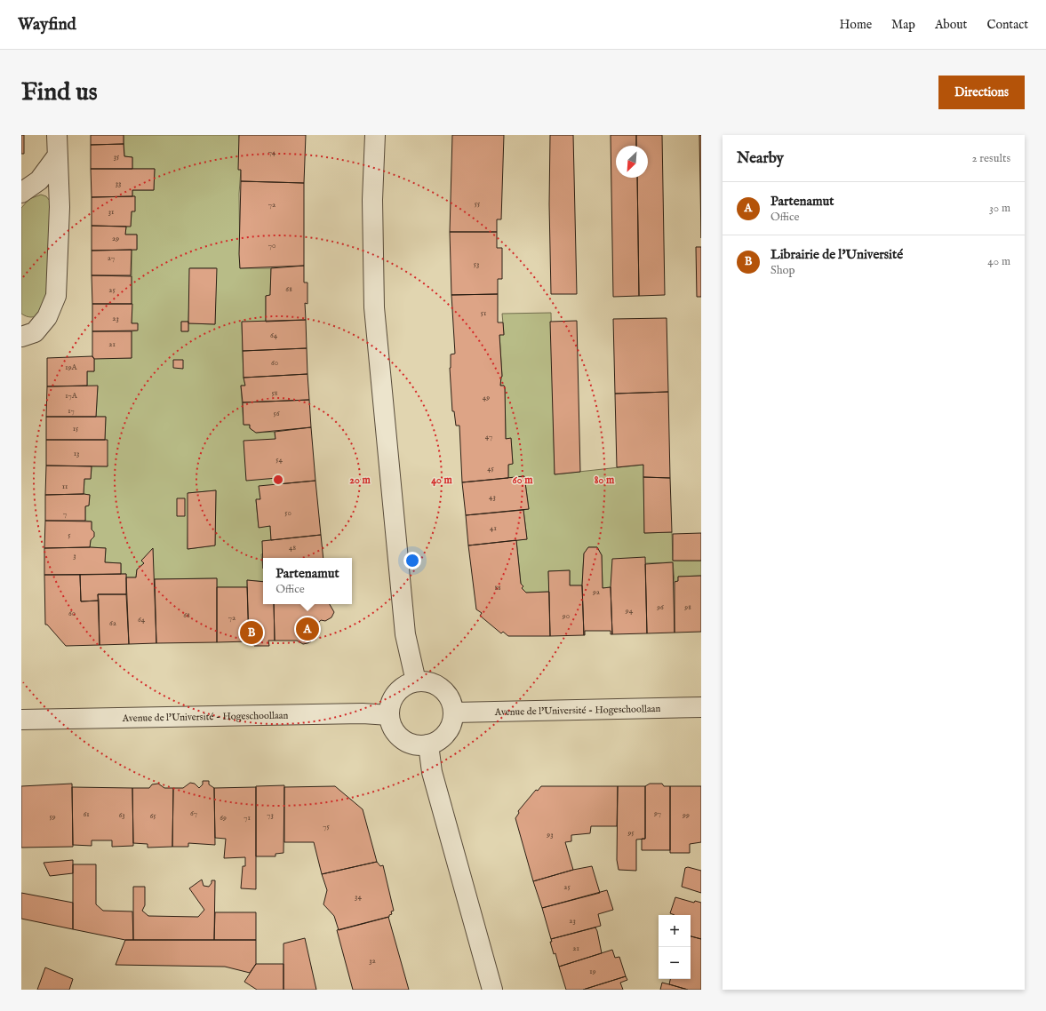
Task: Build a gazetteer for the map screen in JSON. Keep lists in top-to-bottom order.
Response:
{
  "streets": {
    "street": ["Avenue de l'Université - Hogeschoollaan"]
  },
  "house_numbers": [
    "74",
    "35",
    "33",
    "55",
    "72",
    "31",
    "29",
    "70",
    "27",
    "53",
    "68",
    "25",
    "51",
    "23",
    "64",
    "21",
    "60",
    "19A",
    "58",
    "17A",
    "49",
    "17",
    "56",
    "15",
    "47",
    "13",
    "54",
    "45",
    "11",
    "43",
    "50",
    "7",
    "41",
    "5",
    "48",
    "3",
    "88",
    "92",
    "96",
    "98",
    "94",
    "60",
    "68",
    "90",
    "72",
    "64",
    "62",
    "67",
    "97",
    "61",
    "63",
    "73",
    "99",
    "65",
    "59",
    "69",
    "71",
    "75",
    "95",
    "93",
    "25",
    "34",
    "23",
    "21",
    "32",
    "19"
  ],
  "north": "bottom left",
  "page": {
    "header": "Wayfind",
    "nav": [
      "Home",
      "Map",
      "About",
      "Contact"
    ],
    "buttons": "Directions",
    "title": "Find us",
    "heading": ["Nearby", "2 results"],
    "list": [
      {
        "mark": "A",
        "name": "Partenamut",
        "note": "Office",
        "value": "30 m"
      },
      {
        "mark": "B",
        "name": "Librairie de l'Université",
        "note": "Shop",
        "value": "40 m"
      }
    ],
    "popup": ["Partenamut", "Office"],
    "pins": ["A", "B"],
    "map_buttons": ["+", "−"]
  },
  "rings": [
    "20 m",
    "40 m",
    "60 m",
    "80 m"
  ]
}
